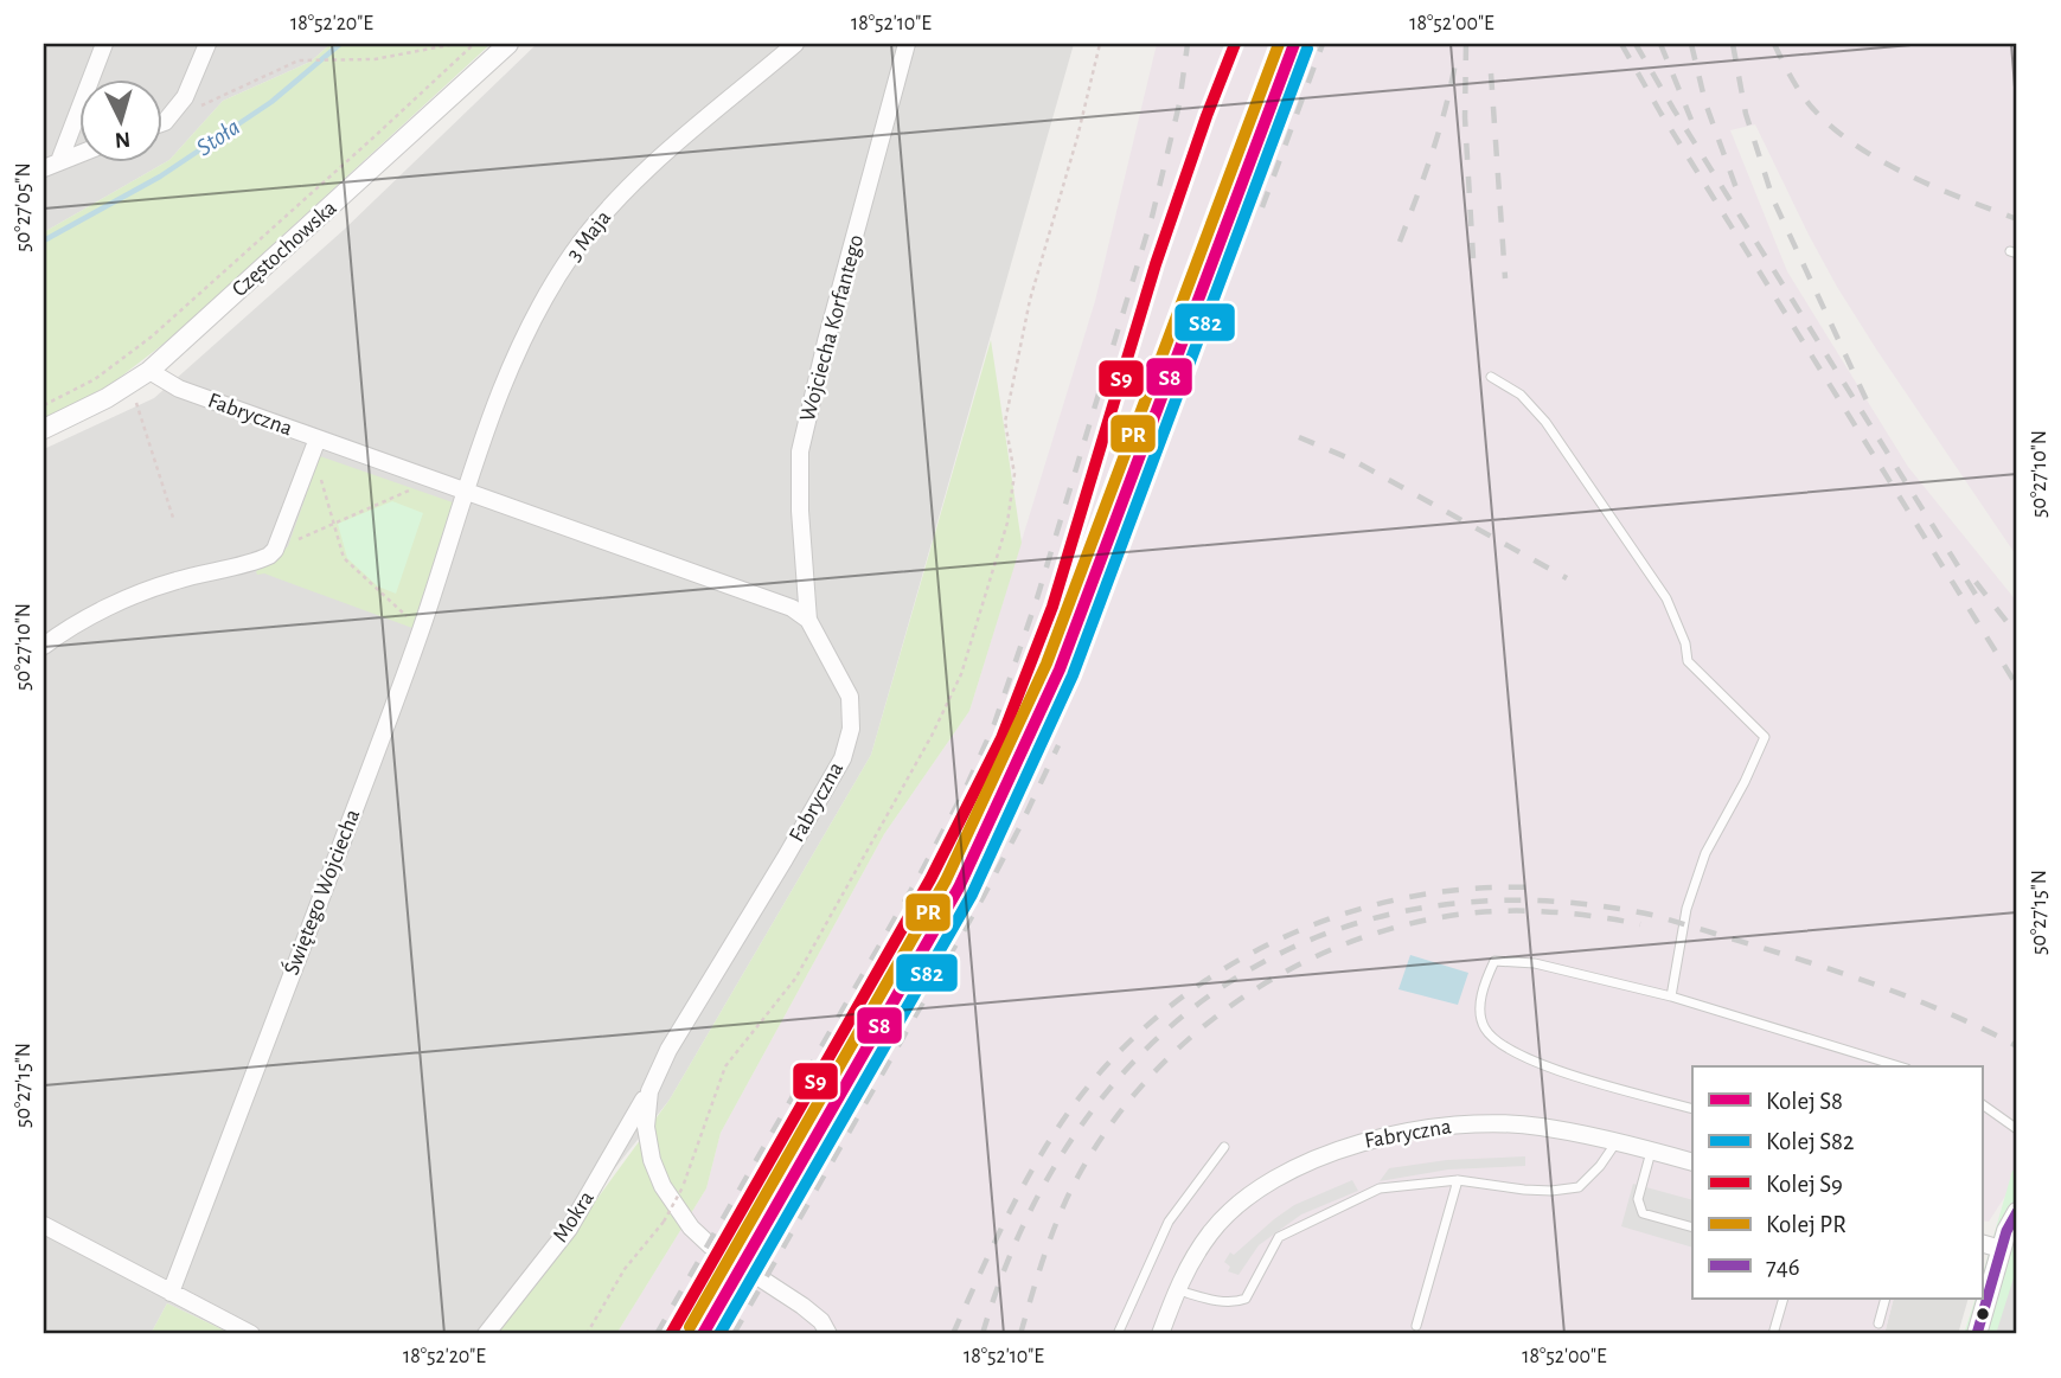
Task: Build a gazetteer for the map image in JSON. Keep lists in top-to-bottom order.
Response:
{
  "streets": {
    "street": [
      "3 Maja",
      "Częstochowska",
      "Wojciecha Korfantego",
      "Fabryczna",
      "Świętego Wojciecha",
      "Mokra"
    ]
  },
  "crossings": [
    ["3 Maja", "Fabryczna"],
    ["3 Maja", "Świętego Wojciecha"],
    ["Częstochowska", "Fabryczna"],
    ["Wojciecha Korfantego", "Fabryczna"],
    ["Fabryczna", "Świętego Wojciecha"],
    ["Fabryczna", "Mokra"]
  ],
  "water": ["Stoła"],
  "lines": [
    "rail line S8",
    "rail line S9",
    "rail line PR",
    "rail line S82",
    "transit line 746"
  ],
  "legend": [
    "Kolej S8",
    "Kolej S82",
    "Kolej S9",
    "Kolej PR",
    "746"
  ],
  "north": "bottom",
  "coordinates": [
    "18°52'20\"E",
    "18°52'10\"E",
    "18°52'00\"E",
    "50°27'05\"N",
    "50°27'10\"N",
    "50°27'15\"N"
  ]
}
